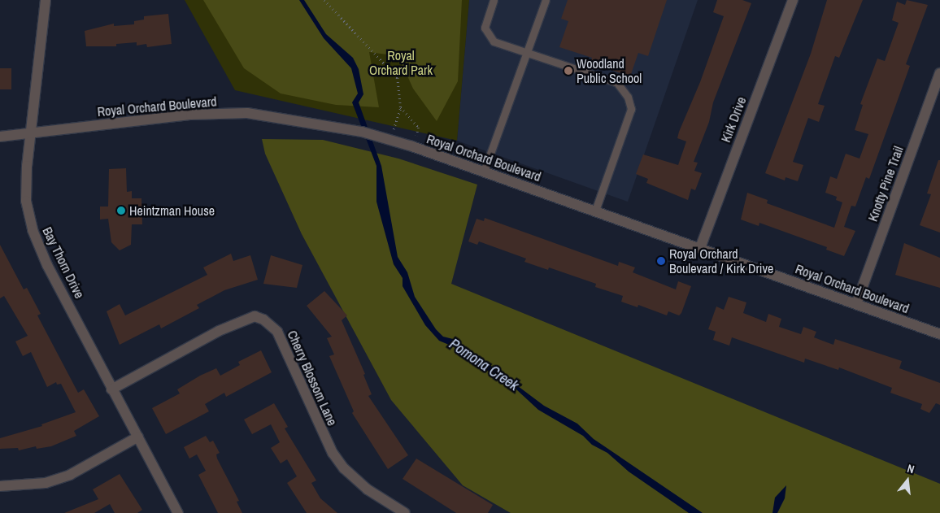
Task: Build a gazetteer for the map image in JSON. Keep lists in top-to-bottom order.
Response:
{
  "streets": {
    "street": [
      "Royal Orchard Boulevard",
      "Kirk Drive",
      "Knotty Pine Trail",
      "Bay Thorn Drive",
      "Cherry Blossom Lane"
    ]
  },
  "crossings": [
    ["Royal Orchard Boulevard", "Kirk Drive"],
    ["Royal Orchard Boulevard", "Knotty Pine Trail"],
    ["Royal Orchard Boulevard", "Bay Thorn Drive"],
    ["Bay Thorn Drive", "Cherry Blossom Lane"]
  ],
  "water": ["Pomona Creek"],
  "parks": ["Royal Orchard Park"],
  "places": ["Woodland Public School", "Heintzman House", "Royal Orchard Boulevard / Kirk Drive"],
  "north": "top"
}
